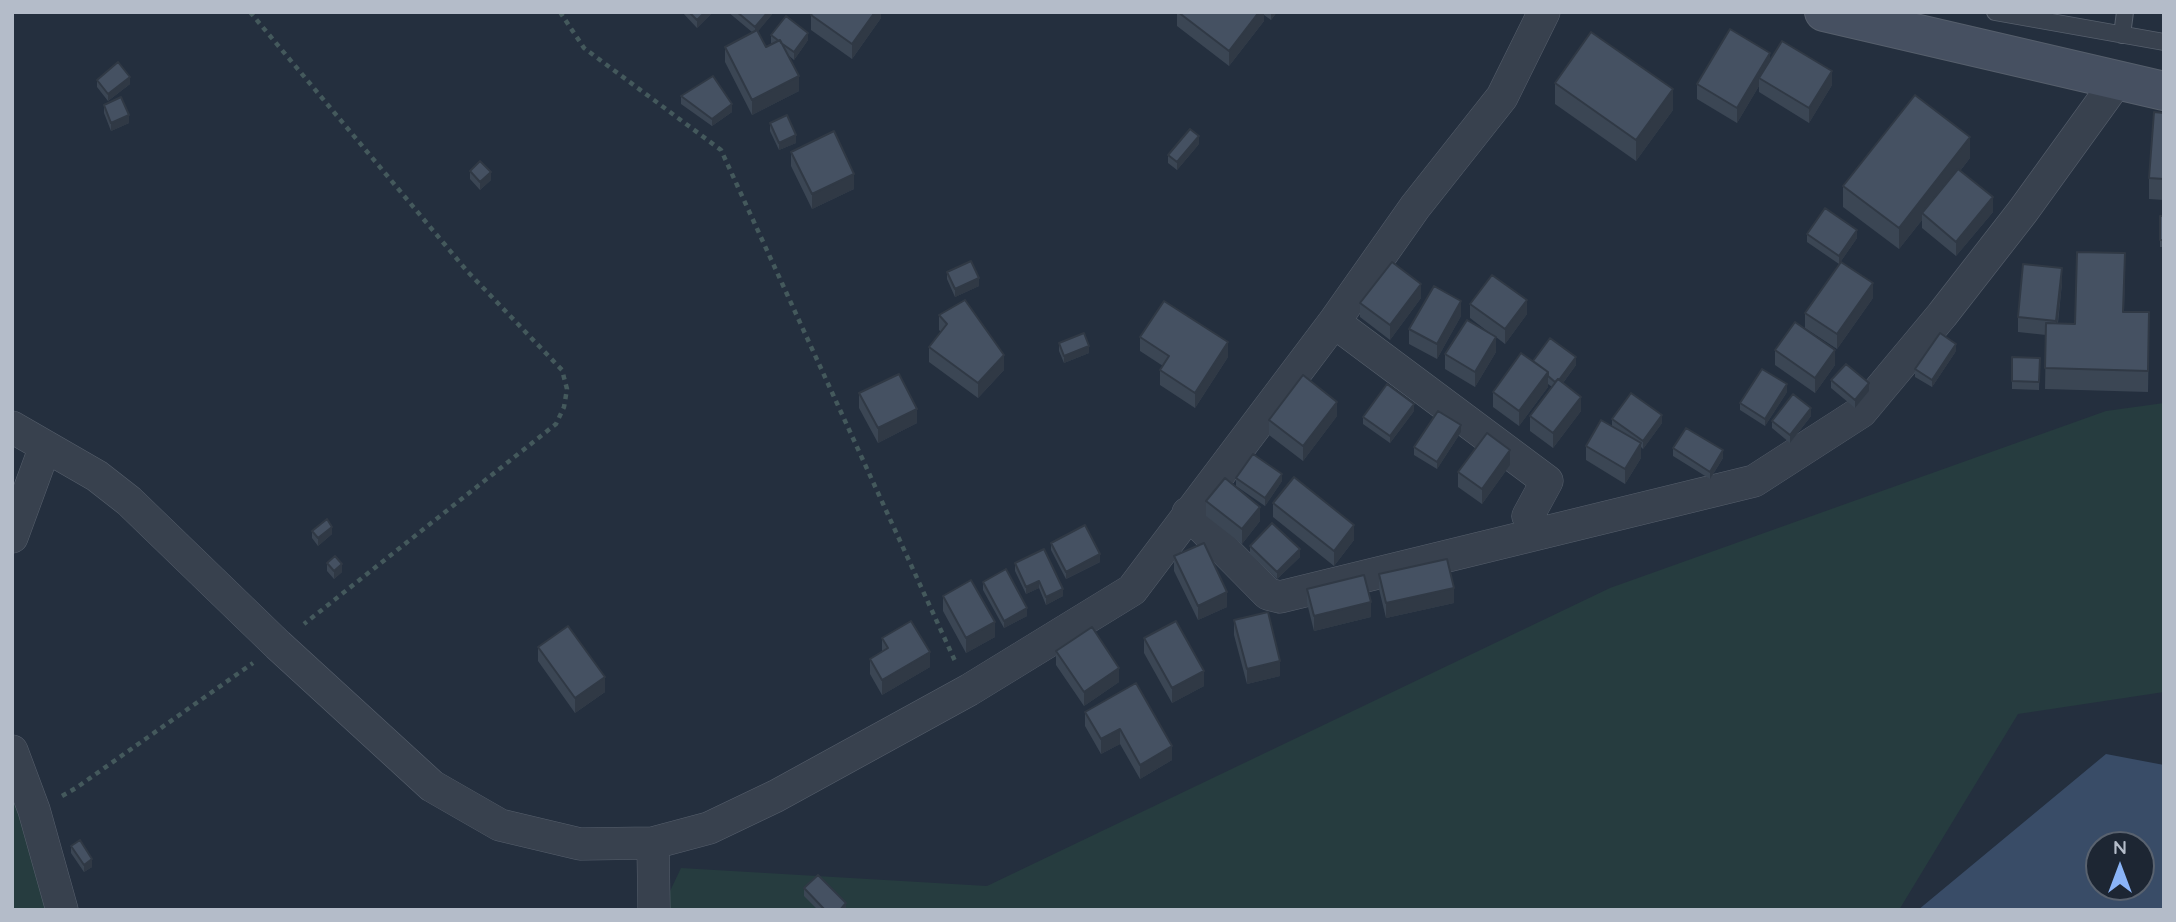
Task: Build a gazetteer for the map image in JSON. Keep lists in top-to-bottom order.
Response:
{
  "north": "top"
}
